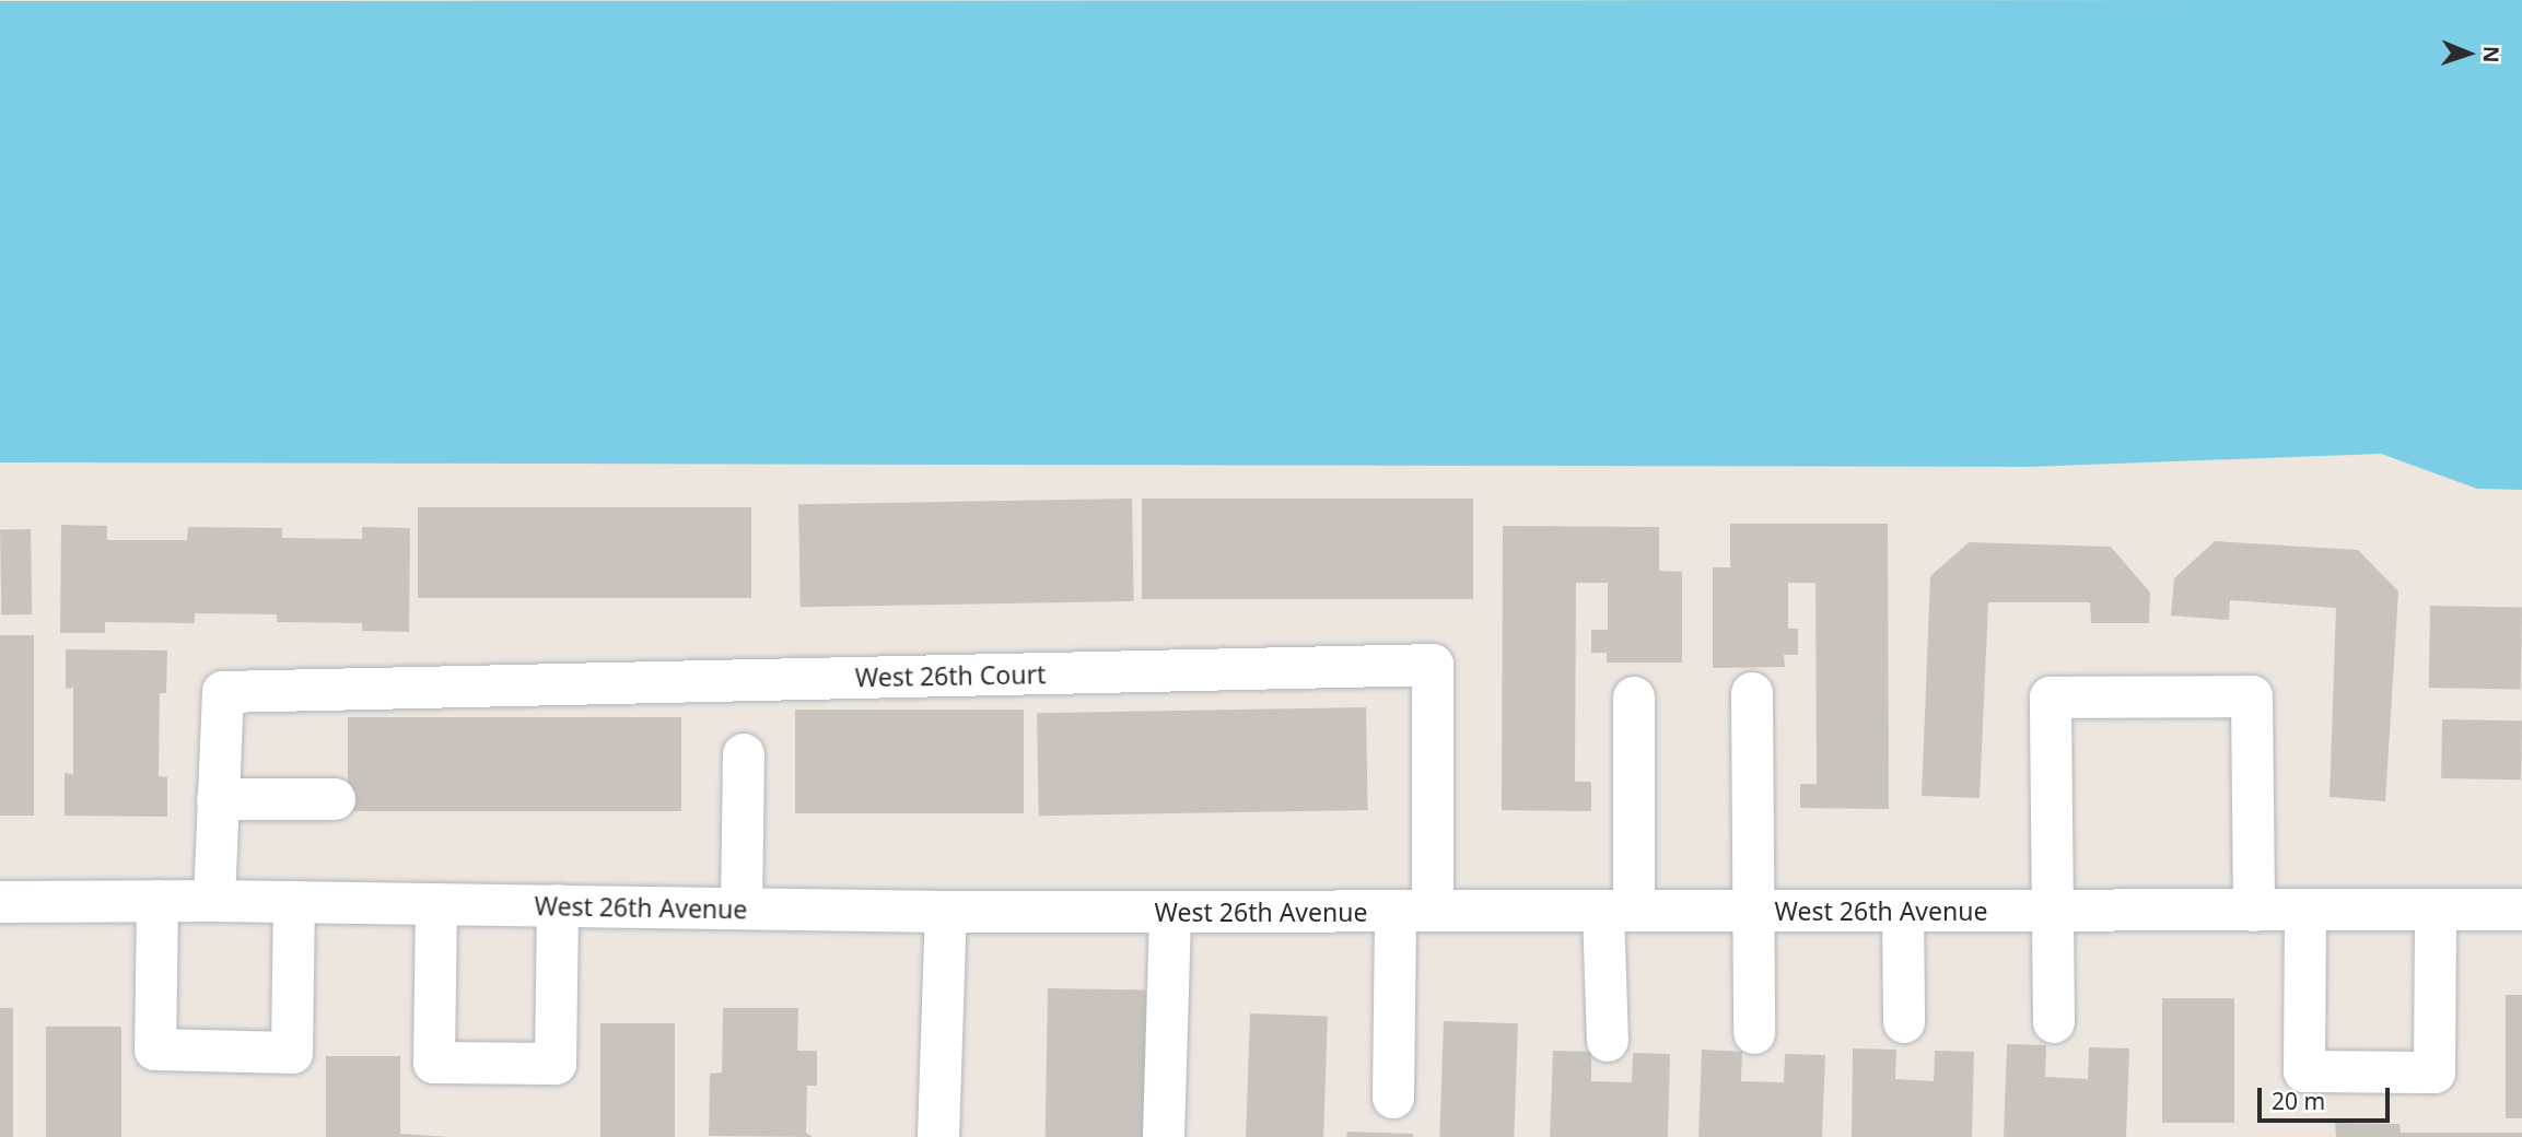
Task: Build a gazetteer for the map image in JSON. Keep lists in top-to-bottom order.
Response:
{
  "streets": {
    "street": ["West 26th Court", "West 26th Avenue"]
  },
  "crossings": [
    ["West 26th Court", "West 26th Avenue"]
  ],
  "scale_bar": "20 m",
  "north": "right"
}
